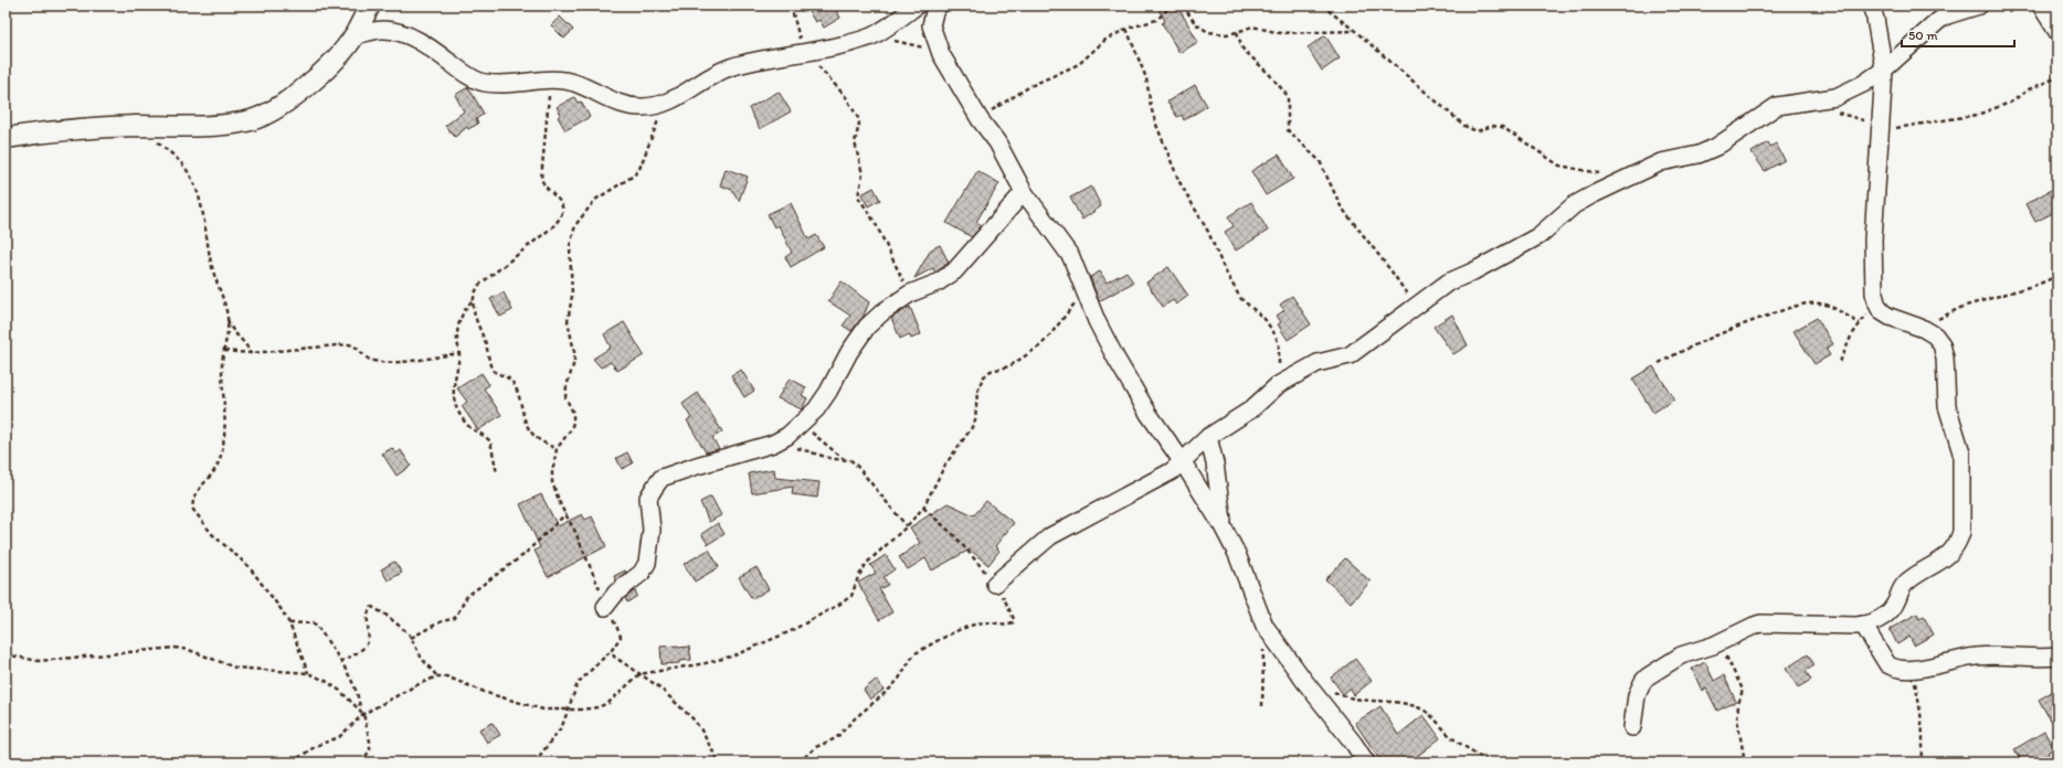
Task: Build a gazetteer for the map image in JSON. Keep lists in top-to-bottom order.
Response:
{
  "scale_bar": "50 m"
}
